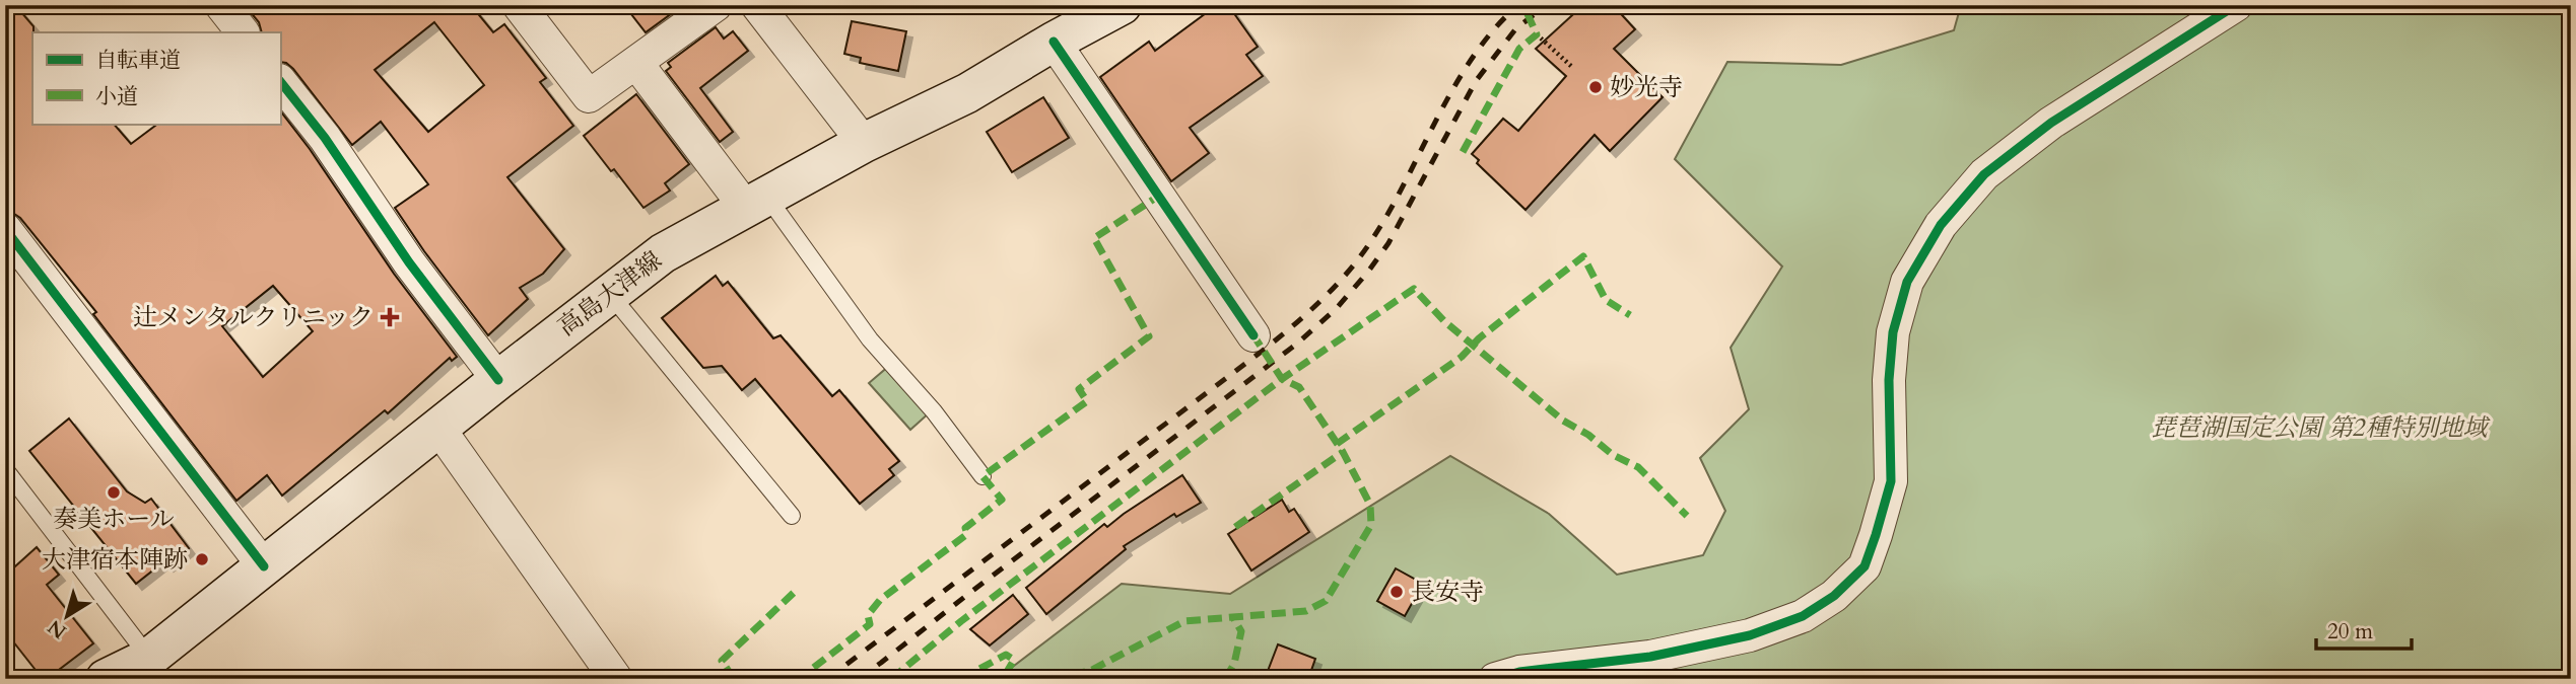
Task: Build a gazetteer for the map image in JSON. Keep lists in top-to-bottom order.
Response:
{
  "streets": {
    "main road": ["高島大津線"]
  },
  "parks": ["琵琶湖国定公園 第2種特別地域"],
  "places": {
    "other": [
      "妙光寺",
      "奏美ホール",
      "大津宿本陣跡",
      "長安寺"
    ],
    "health": ["辻メンタルクリニック"]
  },
  "legend": ["自転車道", "小道"],
  "scale_bar": "20 m",
  "north": "bottom left"
}
